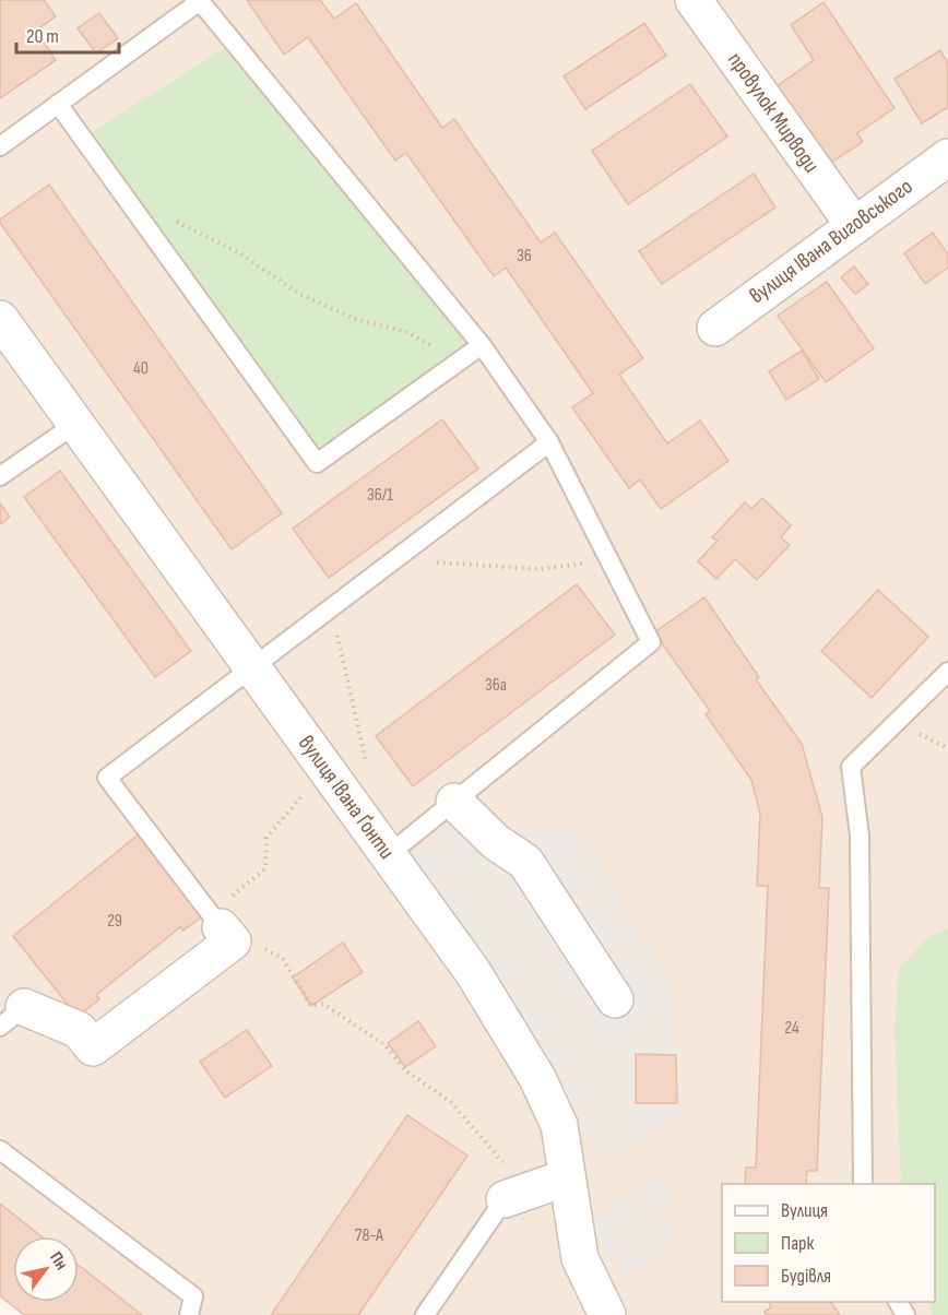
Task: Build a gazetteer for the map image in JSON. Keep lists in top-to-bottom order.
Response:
{
  "streets": {
    "street": ["провулок Мирводи", "вулиця Івана Виговського", "вулиця Івана Ґонти"]
  },
  "crossings": [
    ["провулок Мирводи", "вулиця Івана Виговського"]
  ],
  "house_numbers": [
    "36",
    "40",
    "36/1",
    "36а",
    "29",
    "24",
    "78-А"
  ],
  "legend": ["Вулиця", "Парк", "Будівля"],
  "scale_bar": "20 m",
  "north": "top right"
}
